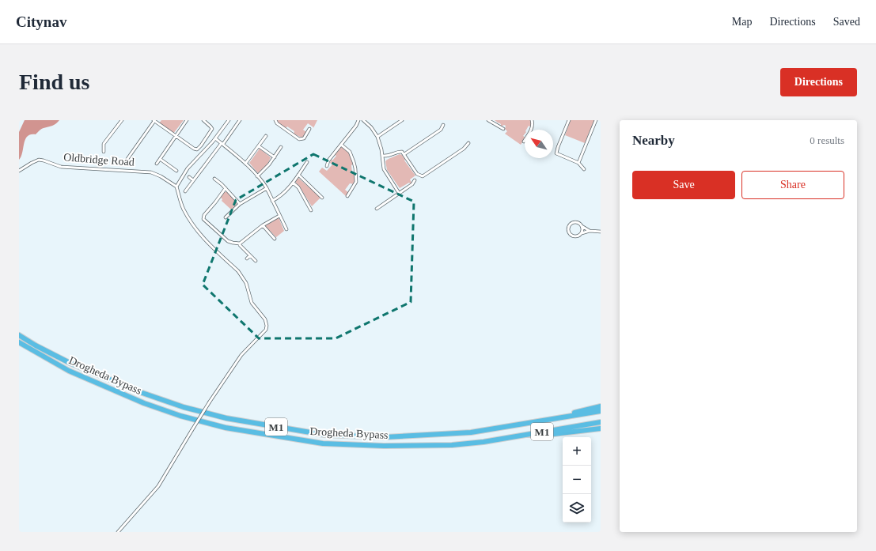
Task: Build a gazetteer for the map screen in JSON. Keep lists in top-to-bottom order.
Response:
{
  "streets": {
    "highway": ["Drogheda Bypass", "M1"],
    "street": ["Oldbridge Road"]
  },
  "north": "top left",
  "page": {
    "header": "Citynav",
    "nav": ["Map", "Directions", "Saved"],
    "buttons": [
      "Directions",
      ["Save", "Share"]
    ],
    "title": "Find us",
    "heading": ["Nearby", "0 results"],
    "map_buttons": ["+", "−"]
  }
}
